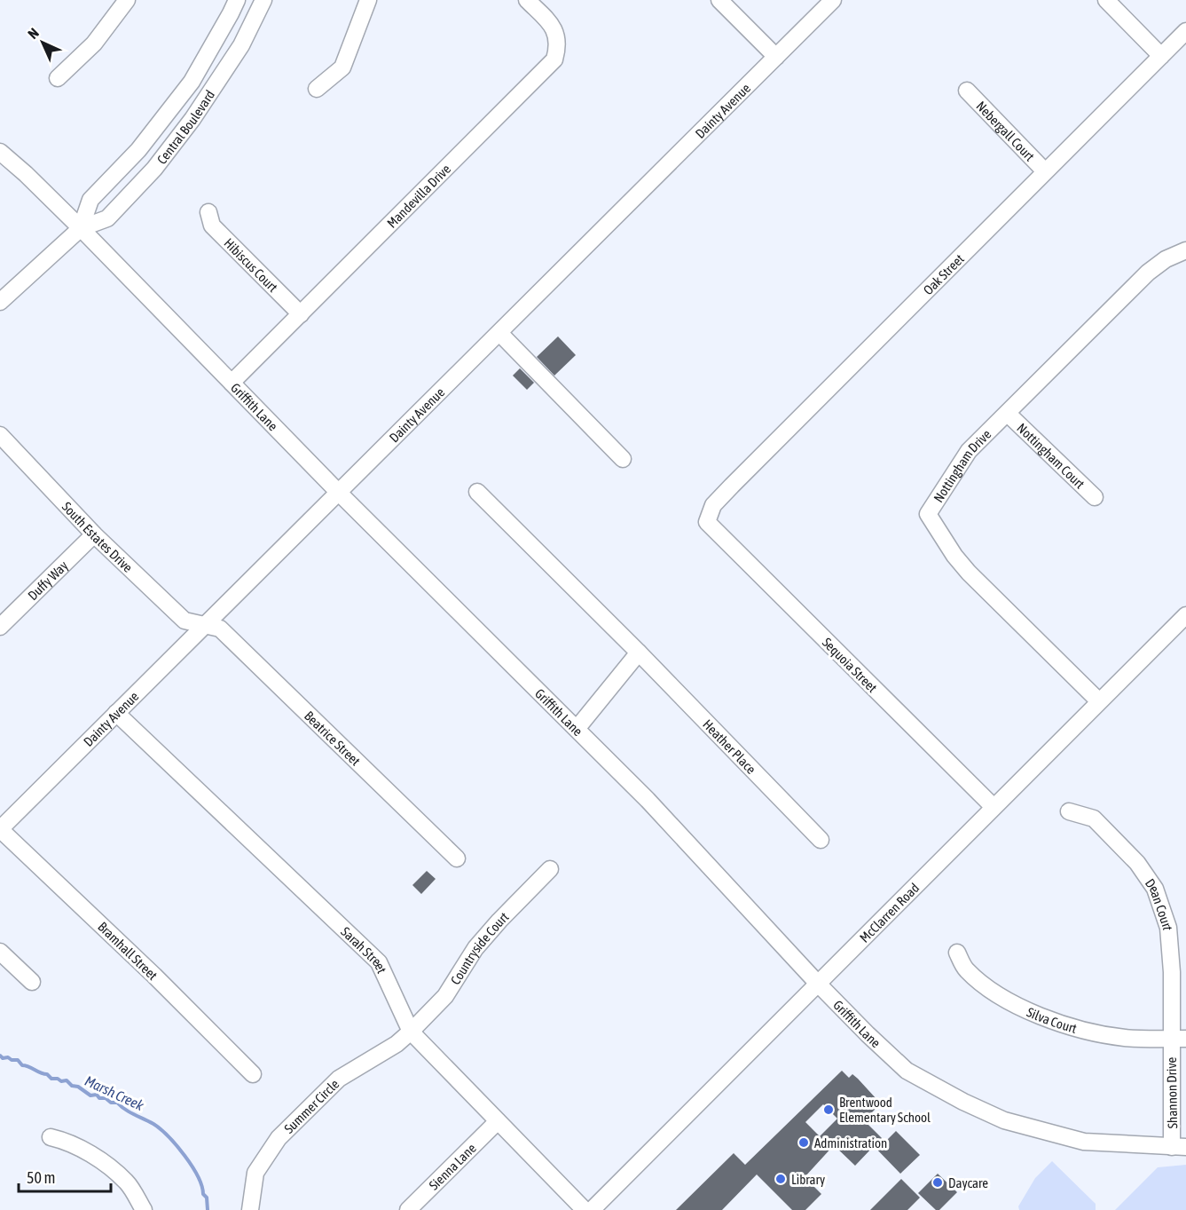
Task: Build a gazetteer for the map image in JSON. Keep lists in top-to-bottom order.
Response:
{
  "streets": {
    "street": [
      "Dainty Avenue",
      "Central Boulevard",
      "Nebergall Court",
      "Mandevilla Drive",
      "Hibiscus Court",
      "Oak Street",
      "Griffith Lane",
      "Nottingham Court",
      "Nottingham Drive",
      "South Estates Drive",
      "Duffy Way",
      "Sequoia Street",
      "Beatrice Street",
      "Heather Place",
      "Dean Court",
      "McClarren Road",
      "Countryside Court",
      "Bramhall Street",
      "Sarah Street",
      "Silva Court",
      "Shannon Drive",
      "Summer Circle",
      "Sienna Lane"
    ]
  },
  "crossings": [
    ["Dainty Avenue", "Griffith Lane"],
    ["Dainty Avenue", "South Estates Drive"],
    ["Dainty Avenue", "Beatrice Street"],
    ["Dainty Avenue", "Bramhall Street"],
    ["Dainty Avenue", "Sarah Street"],
    ["Central Boulevard", "Griffith Lane"],
    ["Nebergall Court", "Oak Street"],
    ["Mandevilla Drive", "Hibiscus Court"],
    ["Mandevilla Drive", "Griffith Lane"],
    ["Oak Street", "Sequoia Street"],
    ["Griffith Lane", "McClarren Road"],
    ["Griffith Lane", "Shannon Drive"],
    ["Nottingham Court", "Nottingham Drive"],
    ["Nottingham Drive", "McClarren Road"],
    ["South Estates Drive", "Duffy Way"],
    ["South Estates Drive", "Beatrice Street"],
    ["Sequoia Street", "McClarren Road"],
    ["Dean Court", "Silva Court"],
    ["Dean Court", "Shannon Drive"],
    ["Countryside Court", "Sarah Street"],
    ["Countryside Court", "Summer Circle"],
    ["Sarah Street", "Summer Circle"],
    ["Sarah Street", "Sienna Lane"],
    ["Silva Court", "Shannon Drive"]
  ],
  "water": ["Marsh Creek"],
  "places": [
    "Brentwood Elementary School",
    "Administration",
    "Library",
    "Daycare"
  ],
  "scale_bar": "50 m",
  "north": "top left"
}
